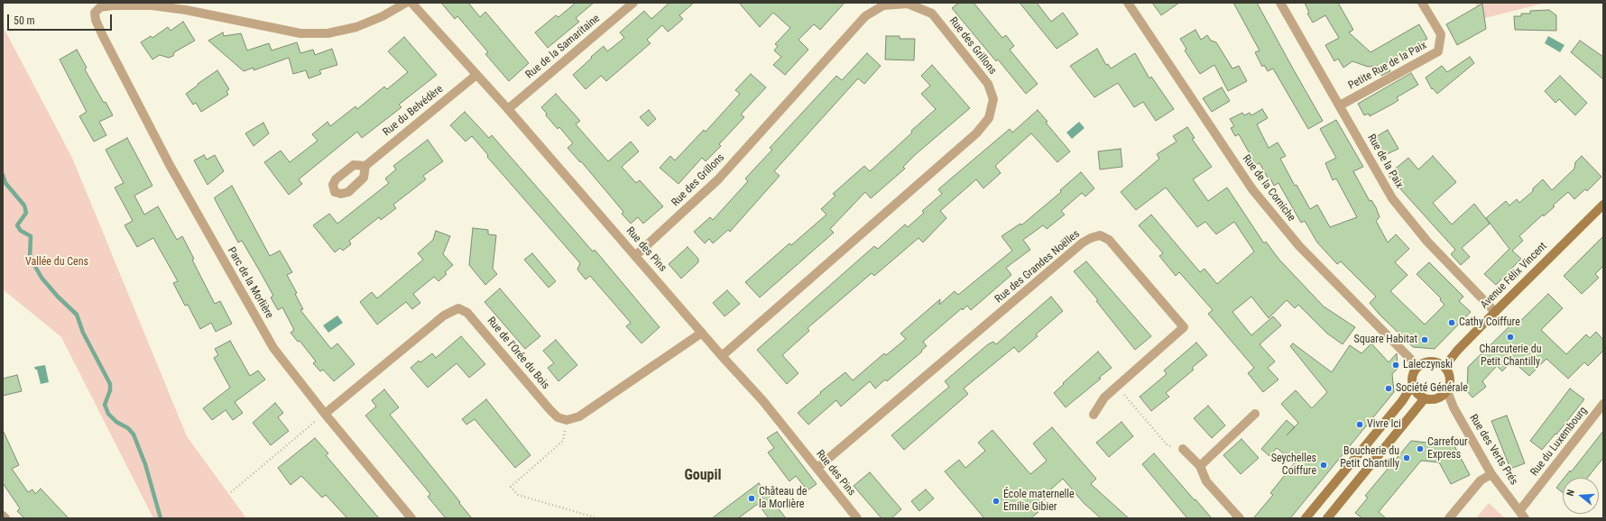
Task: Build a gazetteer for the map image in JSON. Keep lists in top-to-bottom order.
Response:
{
  "streets": {
    "street": [
      "Rue des Grillons",
      "Rue de la Samaritaine",
      "Petite Rue de la Paix",
      "Rue du Belvédère",
      "Rue de la Paix",
      "Rue de la Corniche",
      "Rue des Pins",
      "Rue des Grandes Noëlles",
      "Avenue Félix Vincent",
      "Parc de la Morlière",
      "Rue de l'Orée du Bois",
      "Rue du Luxembourg",
      "Rue des Verts Prés"
    ]
  },
  "crossings": [
    ["Rue des Grillons", "Rue des Pins"],
    ["Rue de la Samaritaine", "Rue des Pins"],
    ["Petite Rue de la Paix", "Rue de la Paix"],
    ["Rue du Belvédère", "Rue des Pins"],
    ["Rue de la Paix", "Avenue Félix Vincent"],
    ["Rue de la Corniche", "Avenue Félix Vincent"],
    ["Rue de la Corniche", "Rue des Verts Prés"],
    ["Rue des Pins", "Rue des Grandes Noëlles"],
    ["Avenue Félix Vincent", "Rue des Verts Prés"],
    ["Parc de la Morlière", "Rue de l'Orée du Bois"],
    ["Rue du Luxembourg", "Rue des Verts Prés"]
  ],
  "districts": ["Goupil"],
  "parks": ["Vallée du Cens"],
  "places": [
    "Cathy Coiffure",
    "Charcuterie du Petit Chantilly",
    "Square Habitat",
    "Laleczynski",
    "Société Générale",
    "Vivre Ici",
    "Carrefour Express",
    "Boucherie du Petit Chantilly",
    "Seychelles Coiffure",
    "Château de la Morlière",
    "École maternelle Emilie Gibier"
  ],
  "scale_bar": "50 m",
  "north": "left"
}
